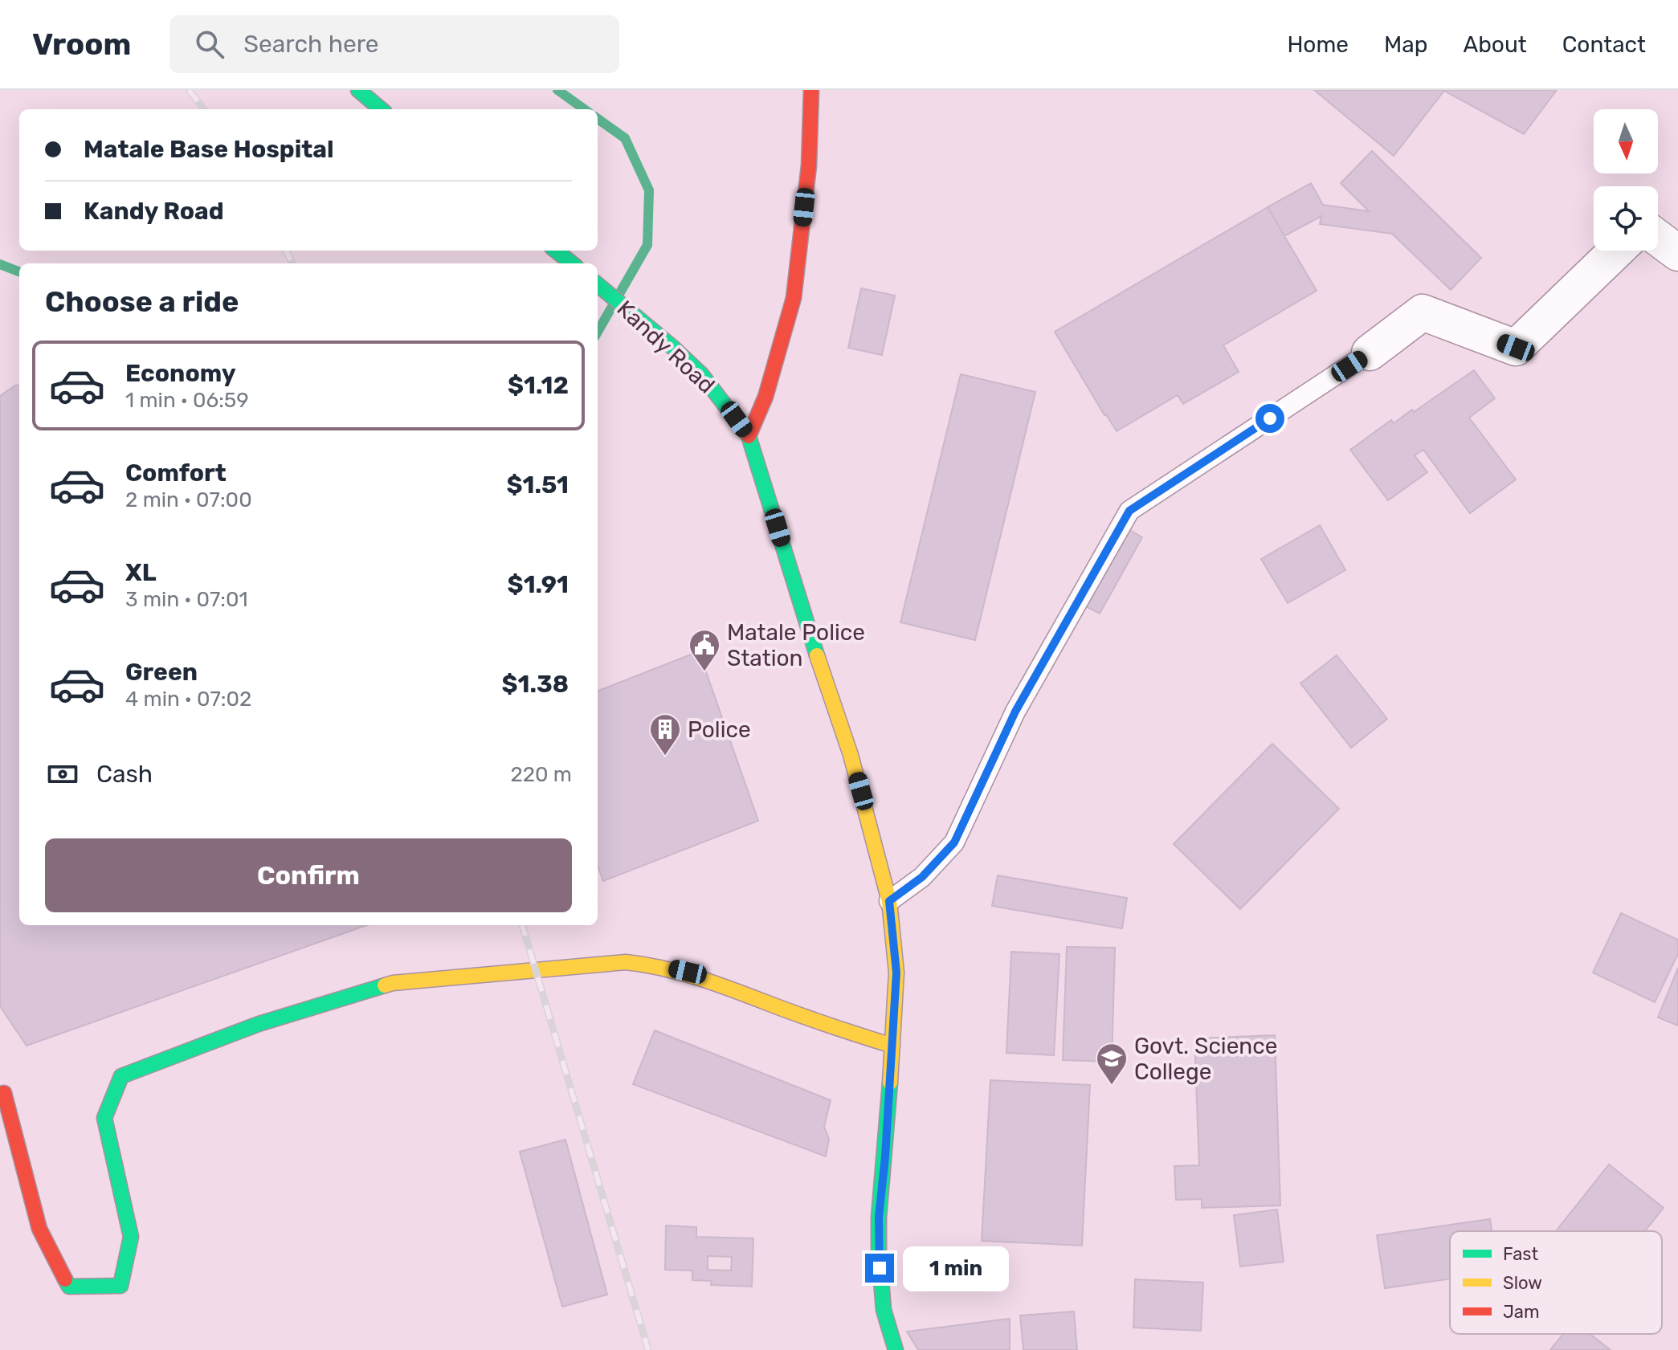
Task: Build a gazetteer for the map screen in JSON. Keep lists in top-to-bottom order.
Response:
{
  "streets": {
    "main road": ["Kandy Road"]
  },
  "places": {
    "public building": ["Matale Police Station"],
    "building": ["Police"],
    "school or university": ["Govt. Science College"]
  },
  "legend": ["Fast", "Slow", "Jam"],
  "north": "bottom",
  "page": {
    "header": "Vroom",
    "search": "Search here",
    "nav": [
      "Home",
      "Map",
      "About",
      "Contact"
    ],
    "banner": ["Matale Base Hospital", "Kandy Road"],
    "heading": "Choose a ride",
    "list": [
      {
        "name": "Economy",
        "note": "1 min · 06:59",
        "value": "$1.12"
      },
      {
        "name": "Comfort",
        "note": "2 min · 07:00",
        "value": "$1.51"
      },
      {
        "name": "XL",
        "note": "3 min · 07:01",
        "value": "$1.91"
      },
      {
        "name": "Green",
        "note": "4 min · 07:02",
        "value": "$1.38"
      }
    ],
    "pay": ["Cash", "220 m"],
    "buttons": "Confirm",
    "bubble": "1 min"
  }
}
